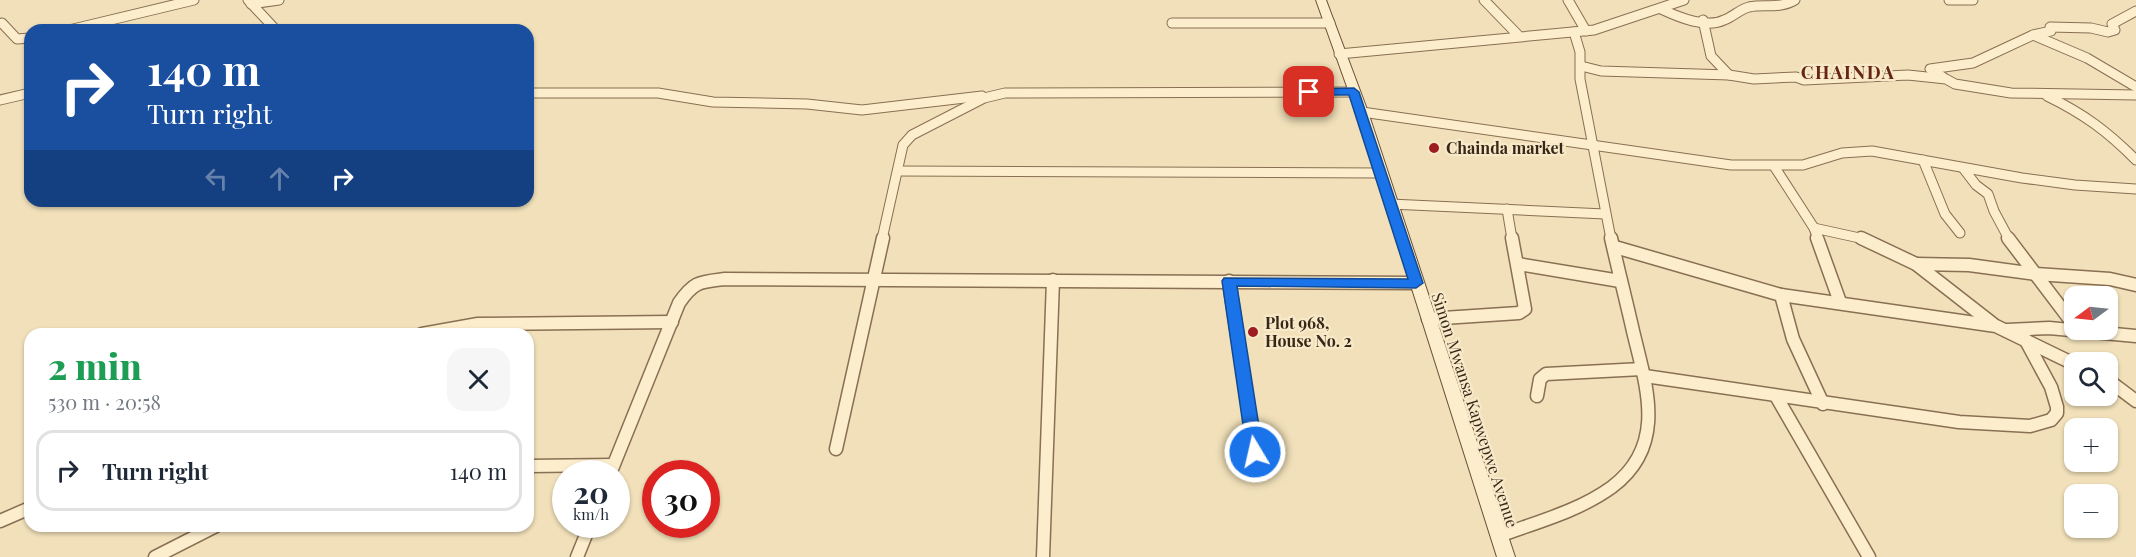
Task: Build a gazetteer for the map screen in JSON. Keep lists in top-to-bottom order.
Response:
{
  "streets": {
    "main road": ["Simon Mwansa Kapwepwe Avenue"]
  },
  "districts": ["CHAINDA"],
  "places": ["Chainda market", "Plot 968, House No. 2"],
  "north": "left",
  "page": {
    "turn": ["140 m", "Turn right"],
    "map_buttons": ["+", "−"],
    "heading": ["2 min", "530 m · 20:58"],
    "list": [
      {
        "name": "Turn right",
        "value": "140 m"
      }
    ],
    "speed": "20 km/h",
    "limit": "30"
  }
}
